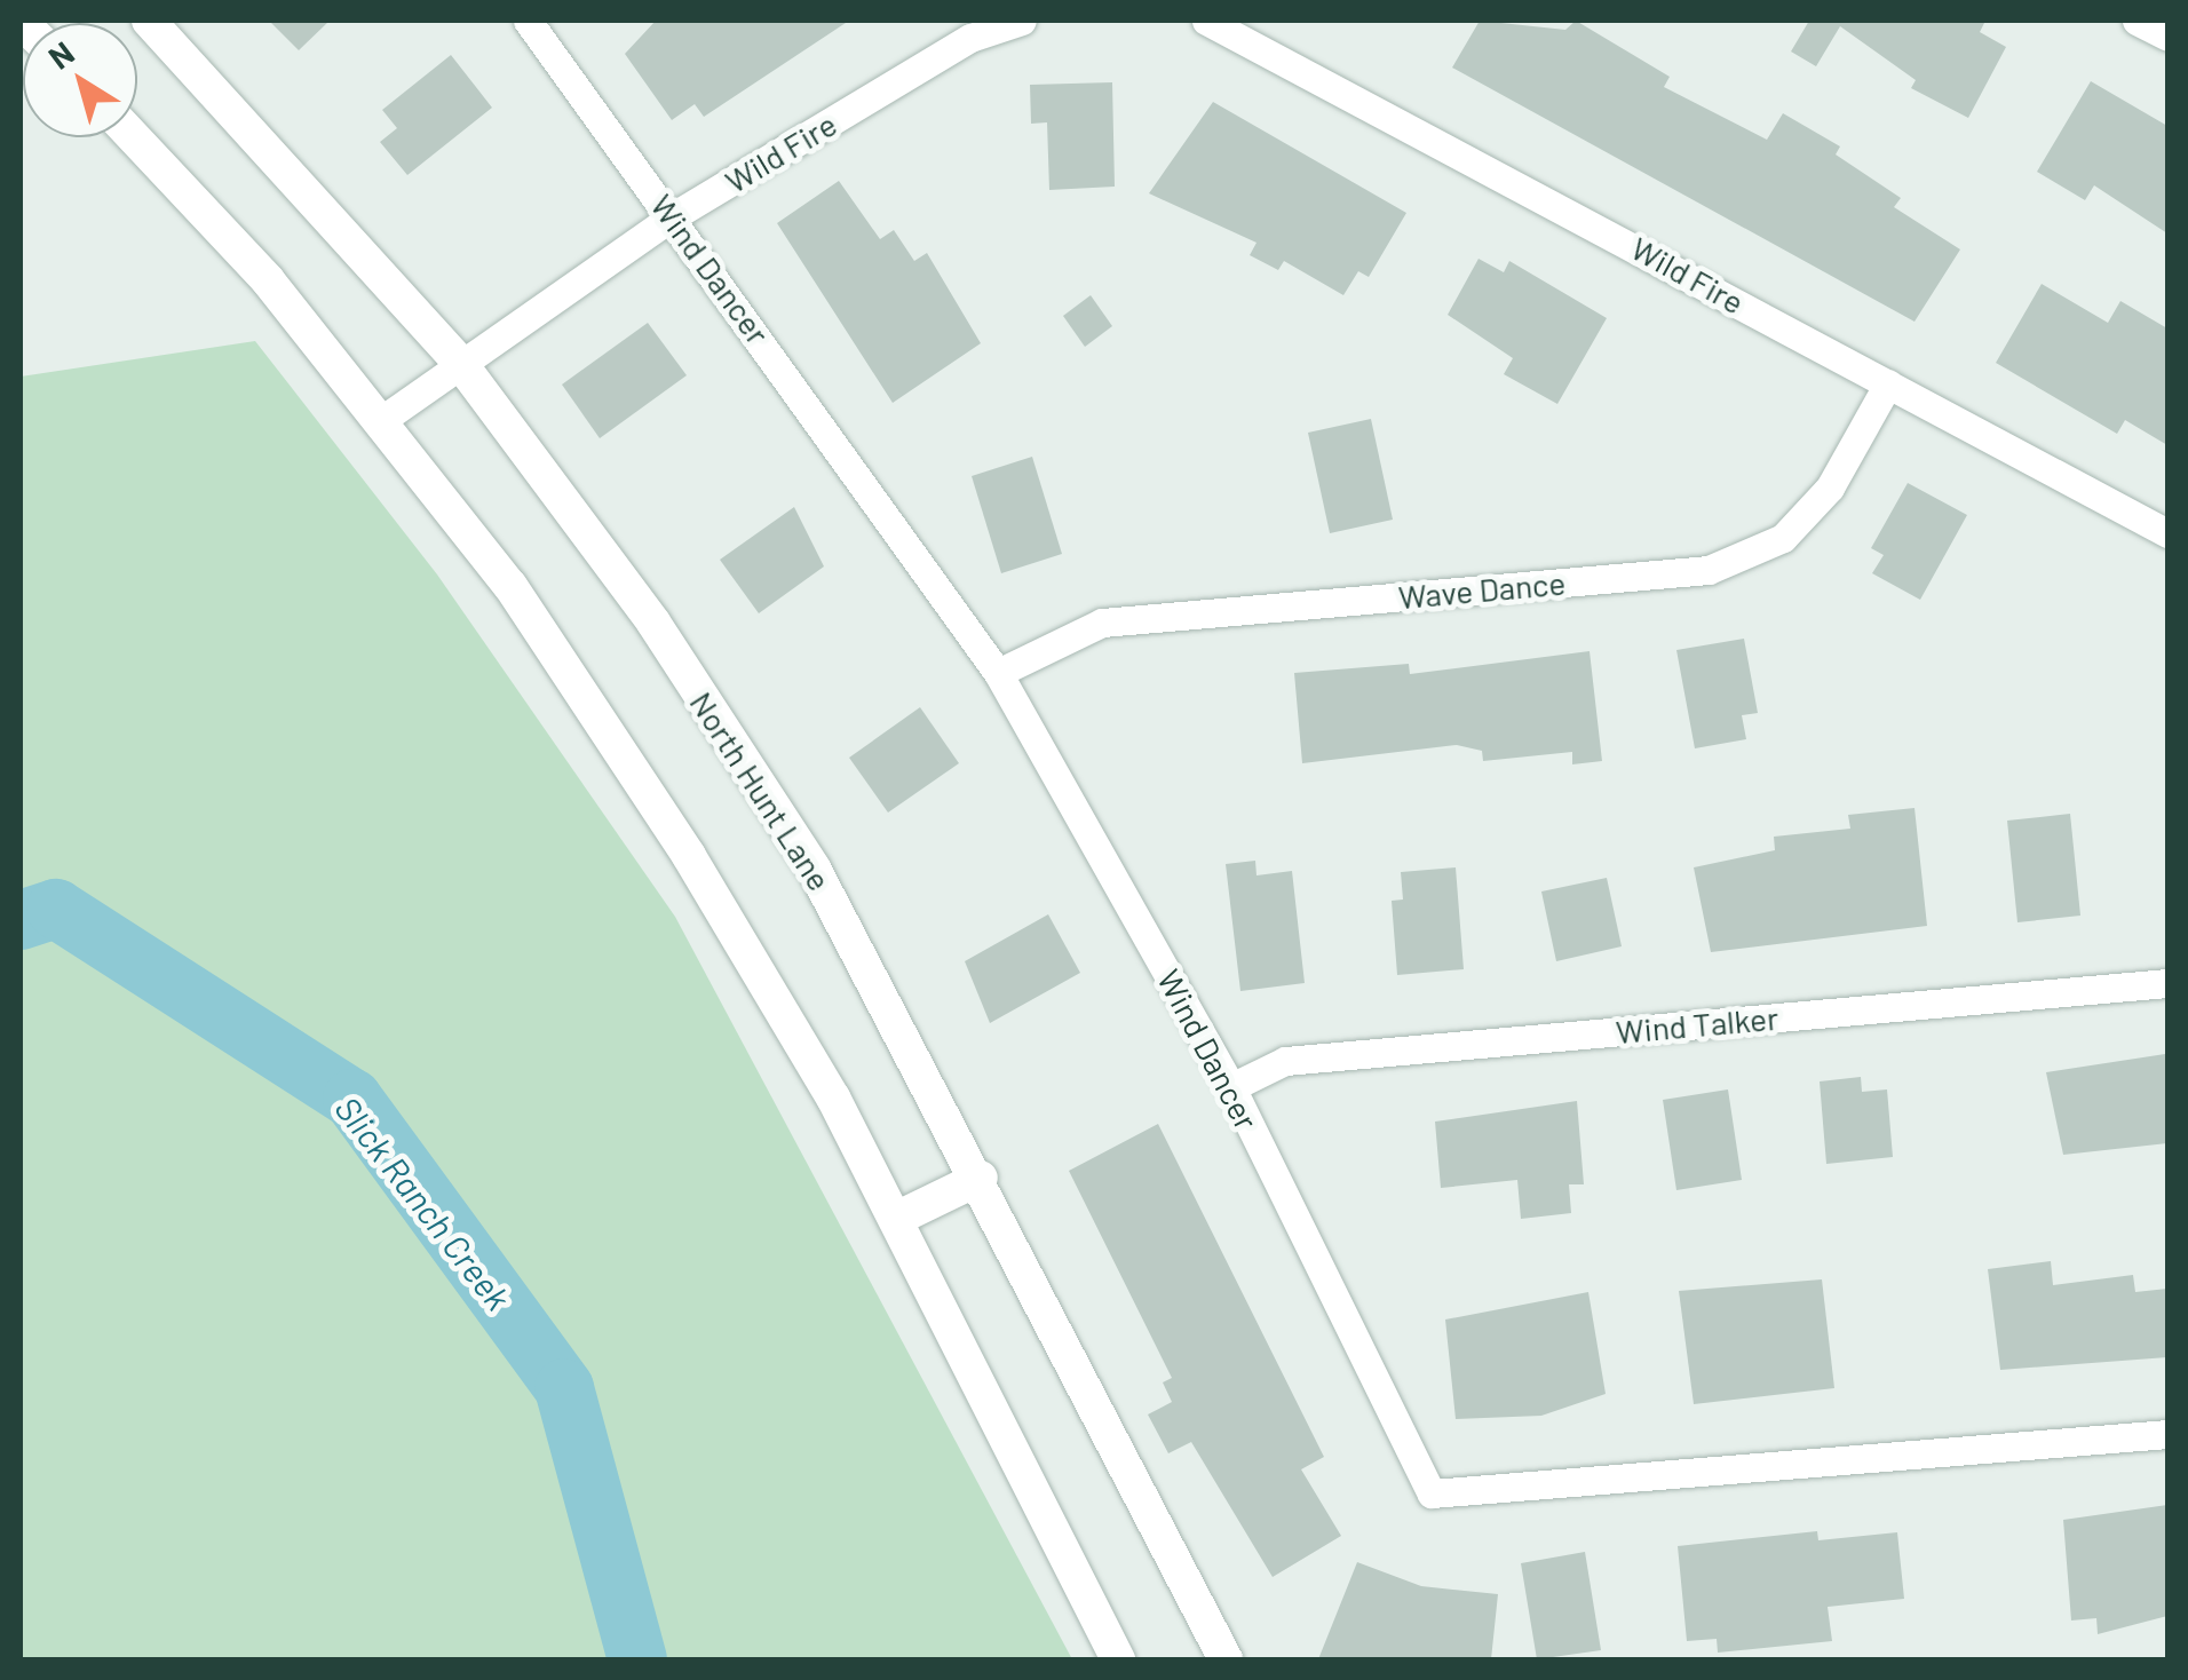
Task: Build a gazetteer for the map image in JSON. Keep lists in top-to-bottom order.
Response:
{
  "streets": {
    "main road": ["North Hunt Lane"],
    "street": [
      "Wild Fire",
      "Wind Dancer",
      "Wave Dance",
      "Wind Talker"
    ]
  },
  "crossings": [
    ["Wild Fire", "Wind Dancer"],
    ["Wild Fire", "Wave Dance"],
    ["Wild Fire", "North Hunt Lane"],
    ["Wind Dancer", "Wave Dance"],
    ["Wind Dancer", "Wind Talker"]
  ],
  "water": ["Slick Ranch Creek"],
  "north": "top left"
}
